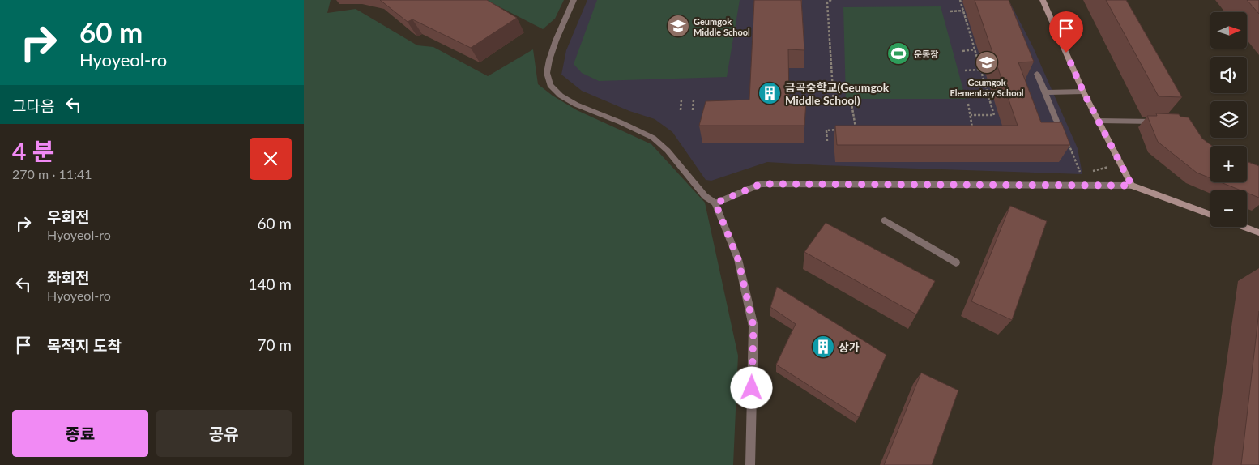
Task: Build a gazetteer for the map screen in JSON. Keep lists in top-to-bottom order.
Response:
{
  "places": {
    "school or university": ["Geumgok Middle School", "Geumgok Elementary School"],
    "sports": ["운동장"],
    "building": ["금곡중학교(Geumgok Middle School)", "상가"]
  },
  "north": "right",
  "page": {
    "turn": ["60 m", "Hyoyeol-ro"],
    "map_buttons": ["+", "−"],
    "then": "그다음",
    "heading": ["4 분", "270 m · 11:41"],
    "list": [
      {
        "name": "우회전",
        "note": "Hyoyeol-ro",
        "value": "60 m"
      },
      {
        "name": "좌회전",
        "note": "Hyoyeol-ro",
        "value": "140 m"
      },
      {
        "name": "목적지 도착",
        "value": "70 m"
      }
    ],
    "buttons": ["종료", "공유"]
  }
}
